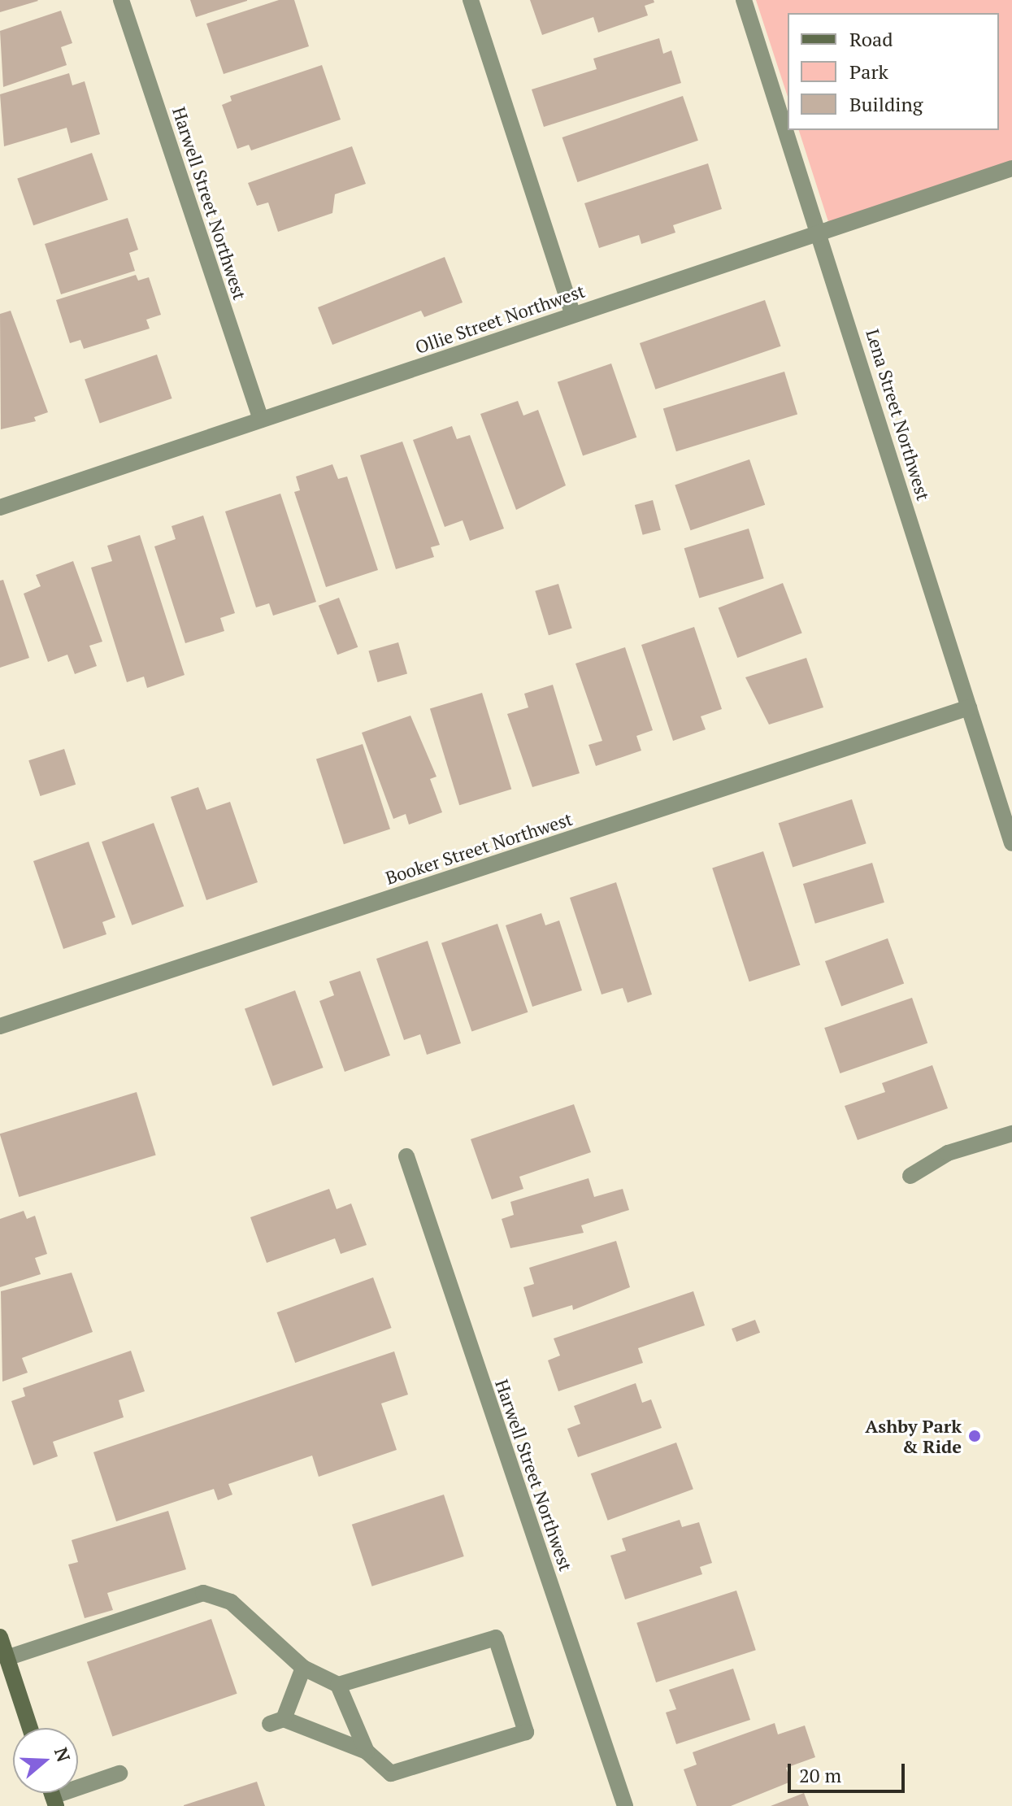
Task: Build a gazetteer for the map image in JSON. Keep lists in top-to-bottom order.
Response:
{
  "streets": {
    "street": [
      "Harwell Street Northwest",
      "Ollie Street Northwest",
      "Lena Street Northwest",
      "Booker Street Northwest"
    ]
  },
  "crossings": [
    ["Harwell Street Northwest", "Ollie Street Northwest"],
    ["Ollie Street Northwest", "Lena Street Northwest"],
    ["Lena Street Northwest", "Booker Street Northwest"]
  ],
  "places": ["Ashby Park & Ride"],
  "legend": ["Road", "Park", "Building"],
  "scale_bar": "20 m",
  "north": "right"
}
